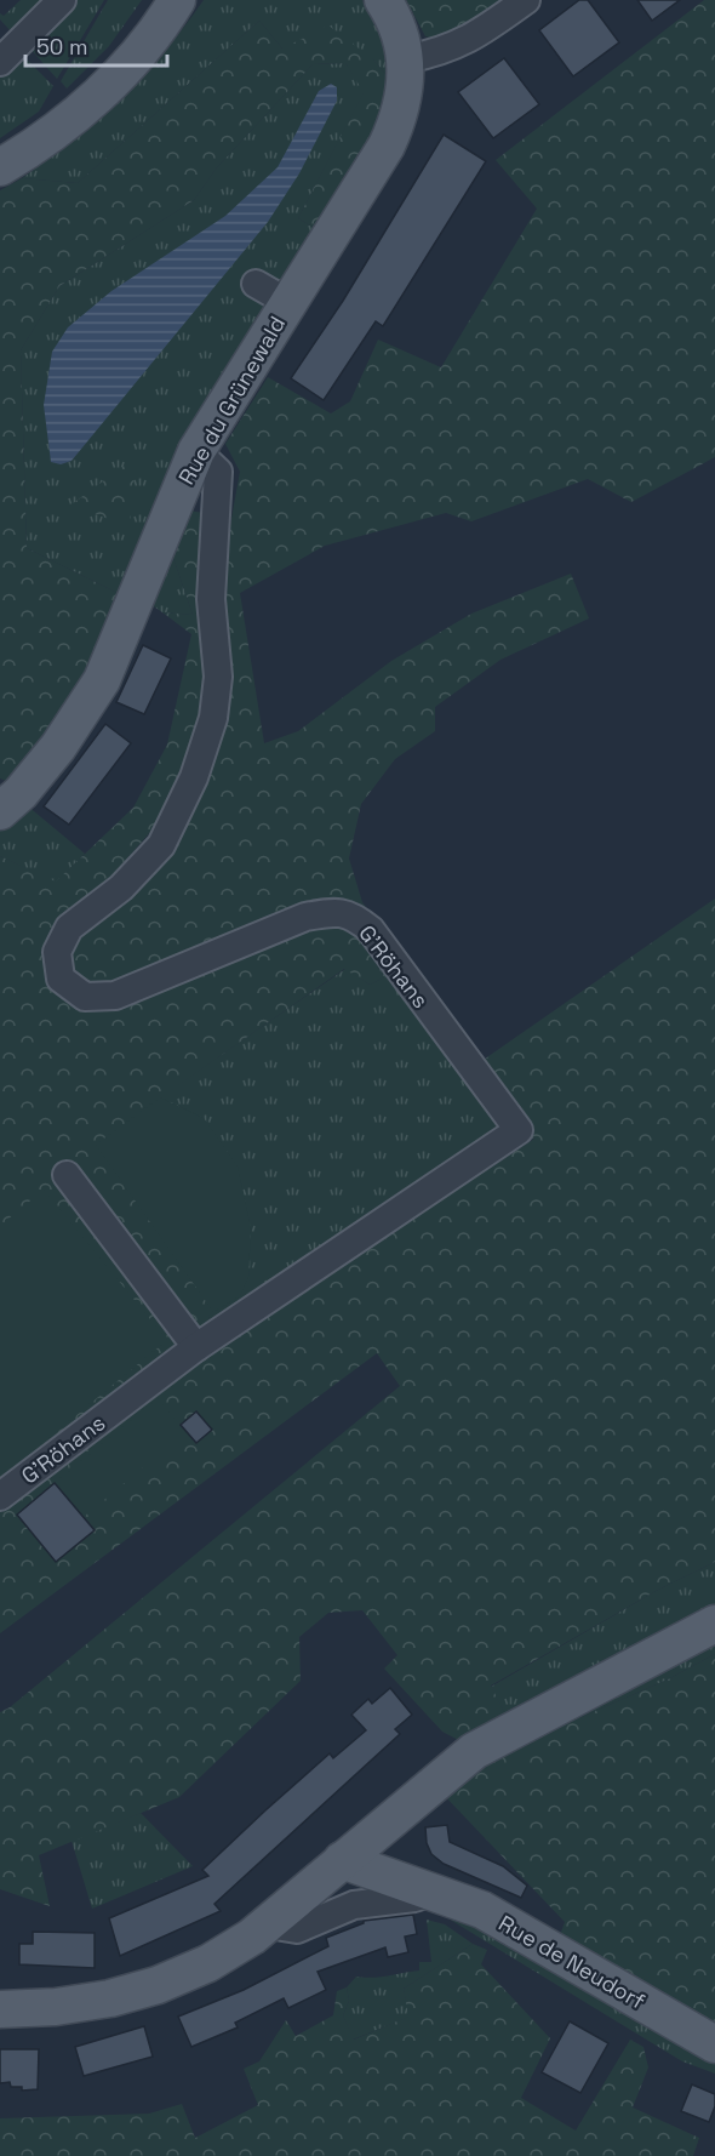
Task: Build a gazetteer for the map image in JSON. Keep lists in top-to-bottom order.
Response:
{
  "streets": {
    "main road": ["Rue du Grünewald", "Rue de Neudorf"],
    "street": ["G'Röhans"]
  },
  "crossings": [
    ["Rue du Grünewald", "G'Röhans"]
  ],
  "scale_bar": "50 m"
}
